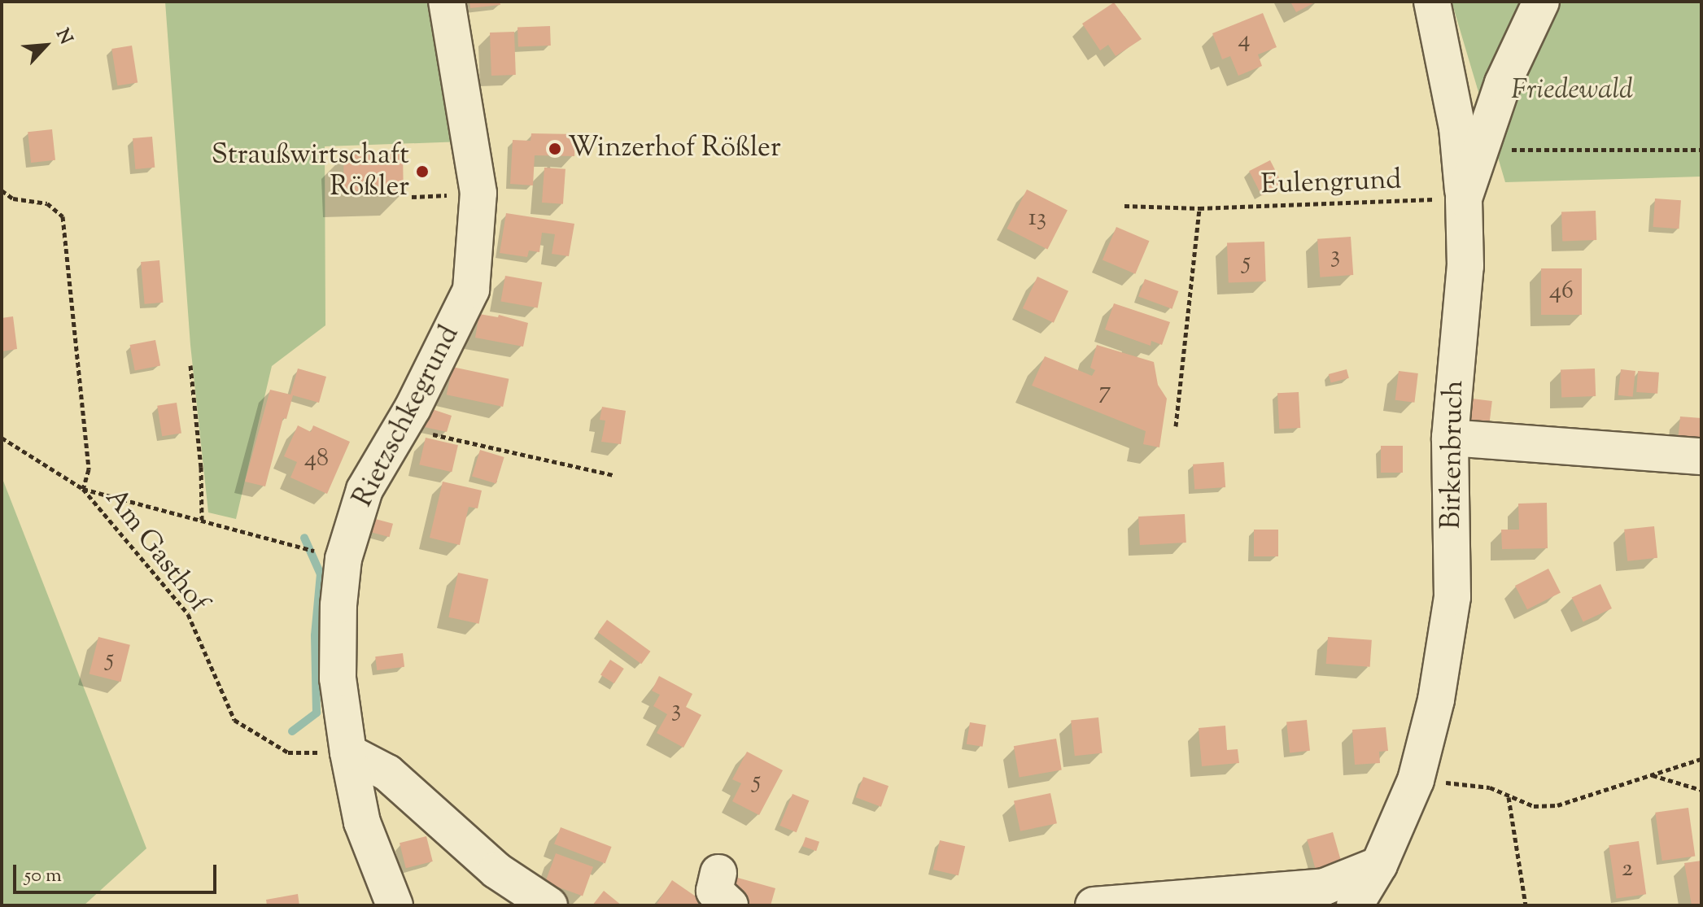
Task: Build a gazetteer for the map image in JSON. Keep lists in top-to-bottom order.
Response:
{
  "streets": {
    "street": ["Rietzschkegrund", "Birkenbruch"],
    "path": ["Eulengrund", "Am Gasthof"]
  },
  "crossings": [
    ["Eulengrund", "Birkenbruch"],
    ["Rietzschkegrund", "Am Gasthof"]
  ],
  "parks": ["Friedewald"],
  "places": ["Winzerhof Rößler", "Straußwirtschaft Rößler"],
  "house_numbers": [
    "4",
    "13",
    "3",
    "5",
    "46",
    "7",
    "48",
    "5",
    "3",
    "5",
    "2"
  ],
  "scale_bar": "50 m",
  "north": "top right"
}
